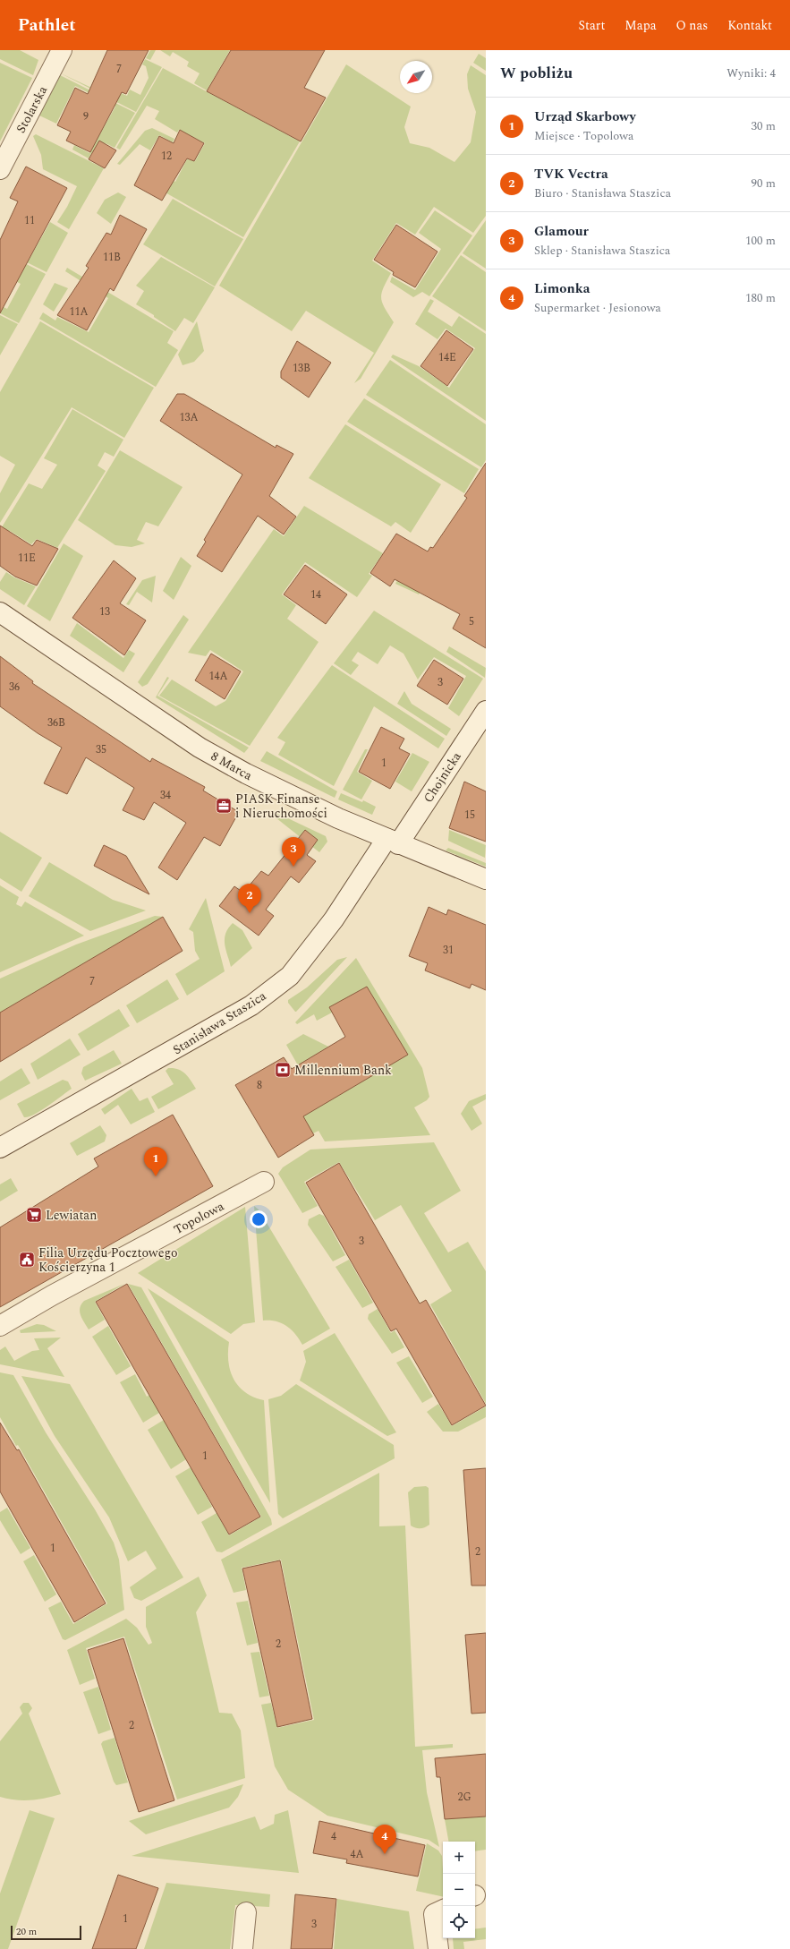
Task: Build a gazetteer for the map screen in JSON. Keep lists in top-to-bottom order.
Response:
{
  "streets": {
    "street": [
      "Stolarska",
      "8 Marca",
      "Chojnicka",
      "Stanisława Staszica",
      "Topolowa"
    ]
  },
  "crossings": [
    ["8 Marca", "Chojnicka"],
    ["8 Marca", "Stanisława Staszica"],
    ["Chojnicka", "Stanisława Staszica"]
  ],
  "places": {
    "office": ["PIASK Finanse i Nieruchomości"],
    "bank": ["Millennium Bank"],
    "supermarket": ["Lewiatan"],
    "public building": ["Filia Urzędu Pocztowego Kościerzyna 1"]
  },
  "house_numbers": [
    "7",
    "9",
    "12",
    "11",
    "11B",
    "11A",
    "14E",
    "13B",
    "13A",
    "11E",
    "14",
    "13",
    "5",
    "14A",
    "3",
    "36",
    "36B",
    "35",
    "1",
    "34",
    "15",
    "31",
    "7",
    "8",
    "3",
    "1",
    "1",
    "2",
    "2",
    "2",
    "2G",
    "4",
    "4A",
    "1",
    "3"
  ],
  "scale_bar": "20 m",
  "north": "bottom left",
  "page": {
    "header": "Pathlet",
    "nav": [
      "Start",
      "Mapa",
      "O nas",
      "Kontakt"
    ],
    "heading": ["W pobliżu", "Wyniki: 4"],
    "list": [
      {
        "mark": "1",
        "name": "Urząd Skarbowy",
        "note": "Miejsce · Topolowa",
        "value": "30 m"
      },
      {
        "mark": "2",
        "name": "TVK Vectra",
        "note": "Biuro · Stanisława Staszica",
        "value": "90 m"
      },
      {
        "mark": "3",
        "name": "Glamour",
        "note": "Sklep · Stanisława Staszica",
        "value": "100 m"
      },
      {
        "mark": "4",
        "name": "Limonka",
        "note": "Supermarket · Jesionowa",
        "value": "180 m"
      }
    ],
    "pins": [
      "3",
      "2",
      "1",
      "4"
    ],
    "map_buttons": ["+", "−"],
    "scale": "20 m"
  }
}
